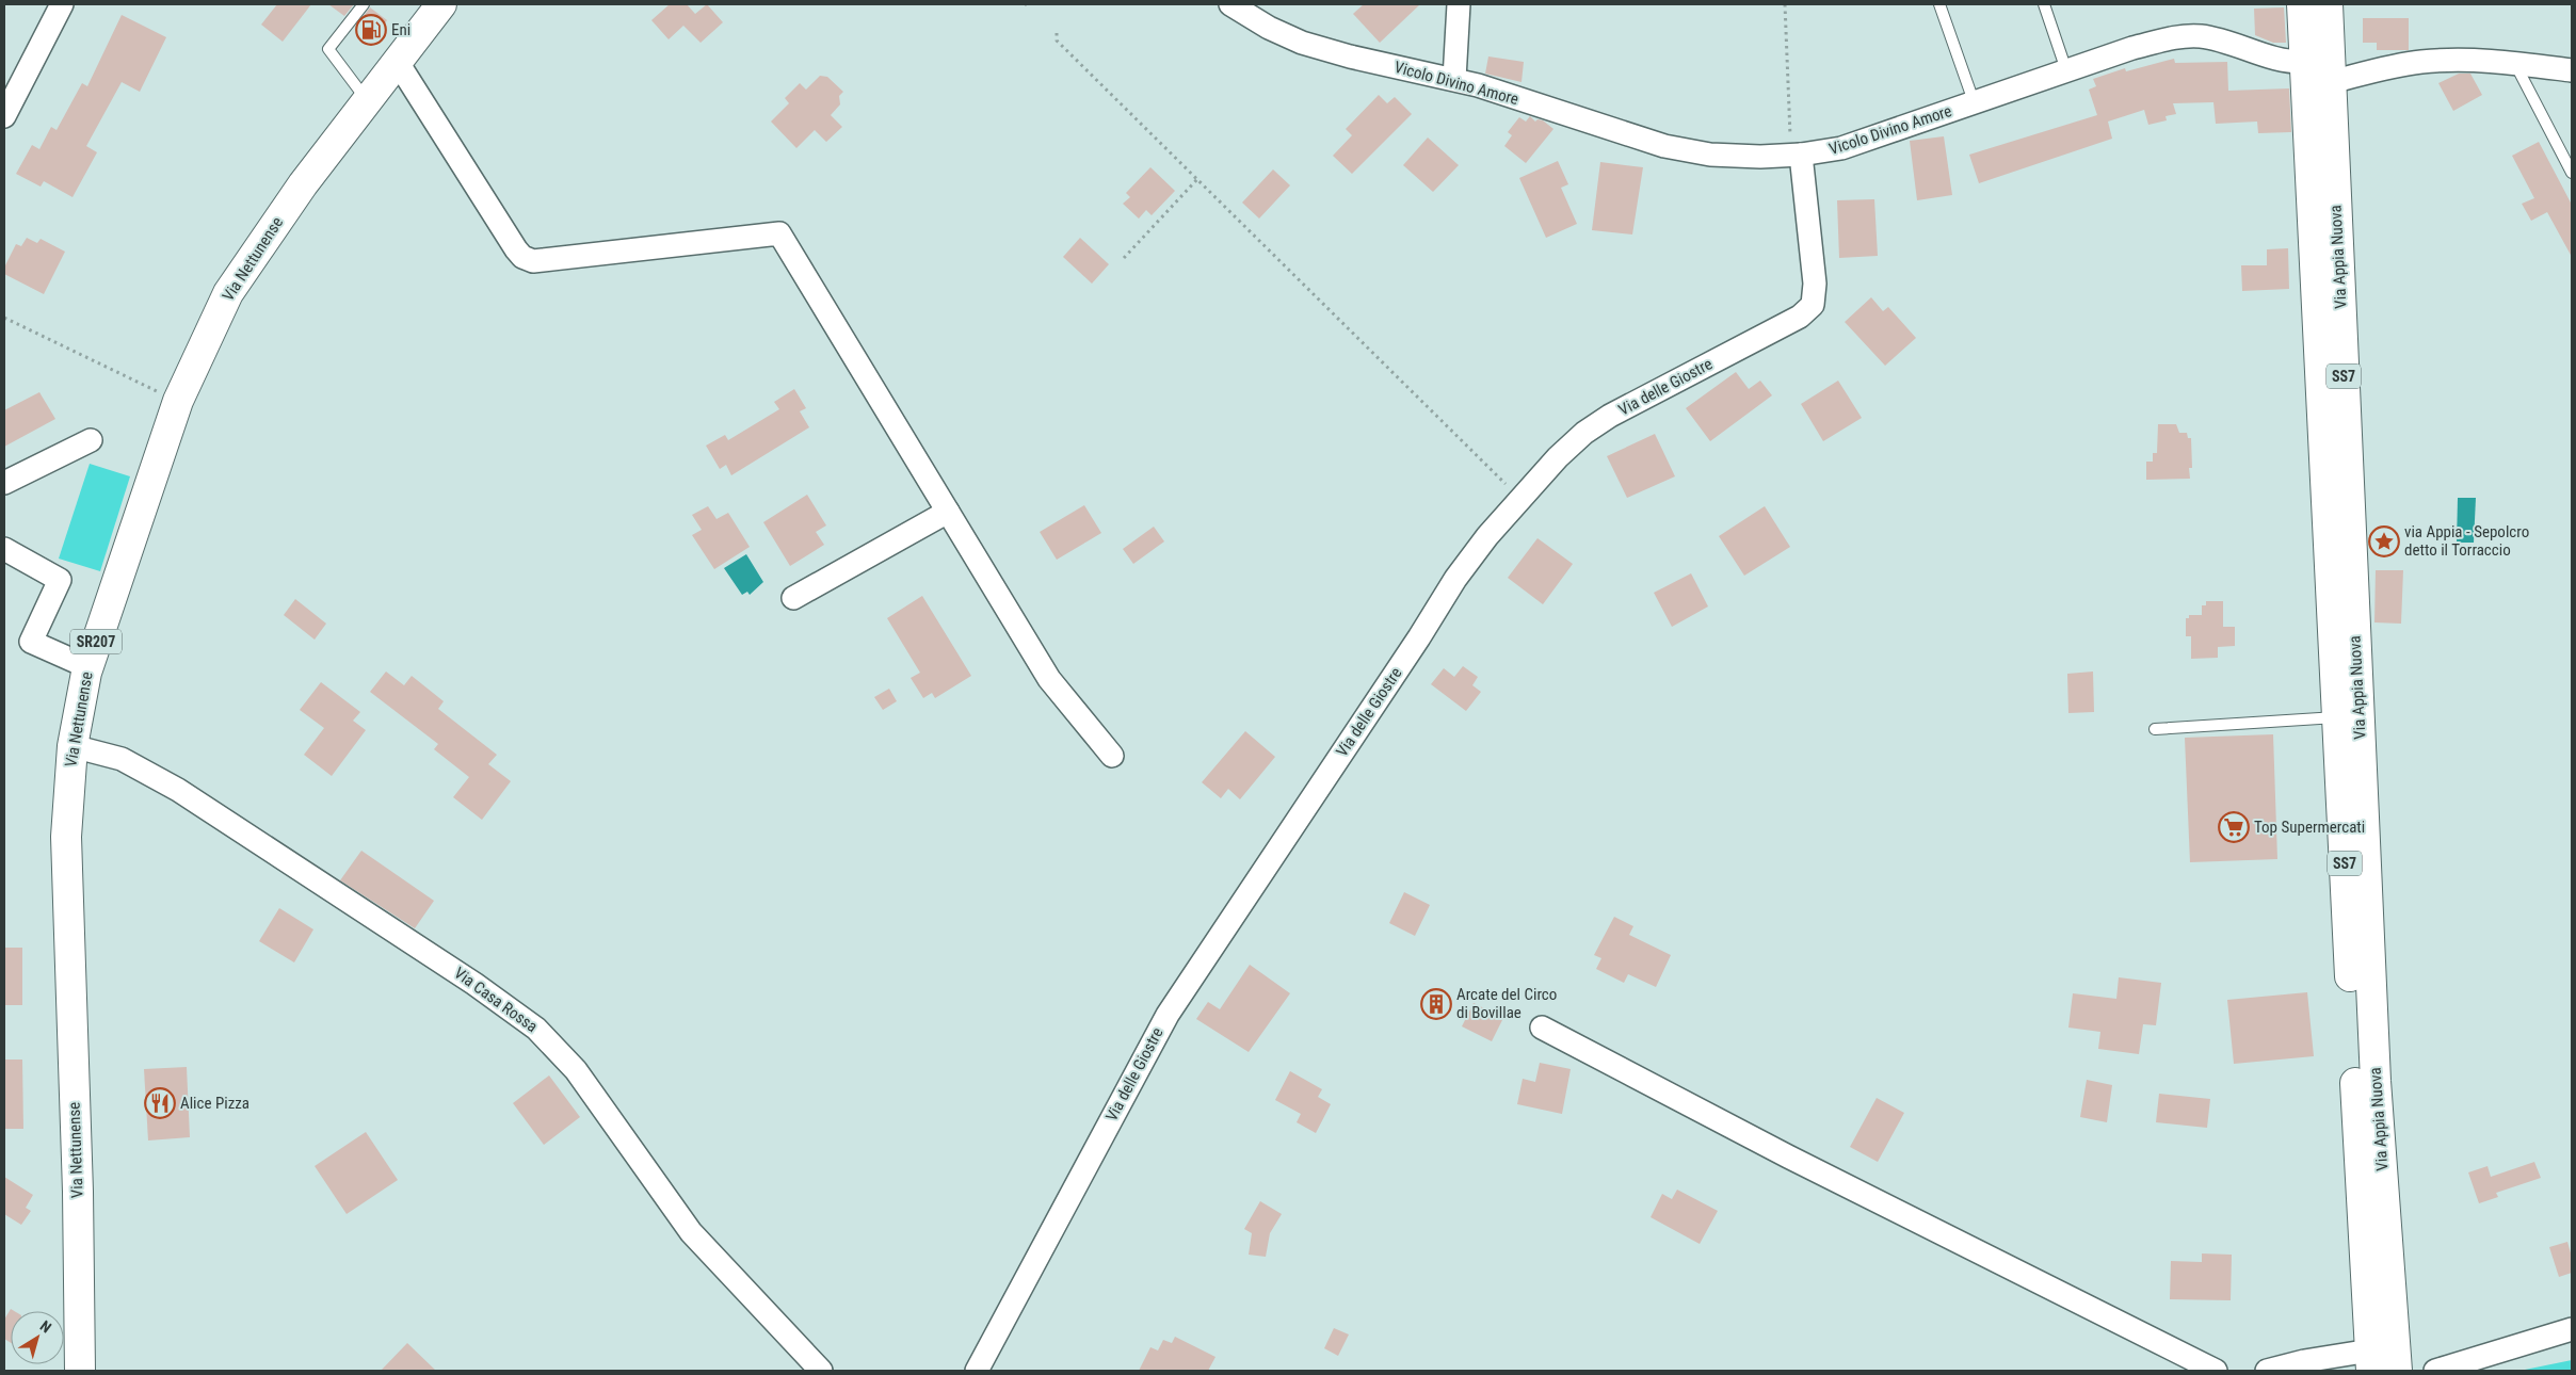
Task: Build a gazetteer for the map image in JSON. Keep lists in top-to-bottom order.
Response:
{
  "streets": {
    "main road": [
      "Via Appia Nuova",
      "Via Nettunense",
      "SS7",
      "SR207"
    ],
    "street": ["Vicolo Divino Amore", "Via delle Giostre", "Via Casa Rossa"]
  },
  "crossings": [
    ["Vicolo Divino Amore", "Via Appia Nuova"],
    ["Vicolo Divino Amore", "Via delle Giostre"],
    ["Via Nettunense", "Via Casa Rossa"]
  ],
  "places": {
    "fuel station": ["Eni"],
    "place": ["via Appia - Sepolcro detto il Torraccio"],
    "supermarket": ["Top Supermercati"],
    "building": ["Arcate del Circo di Bovillae"],
    "restaurant": ["Alice Pizza"]
  },
  "north": "top right"
}
